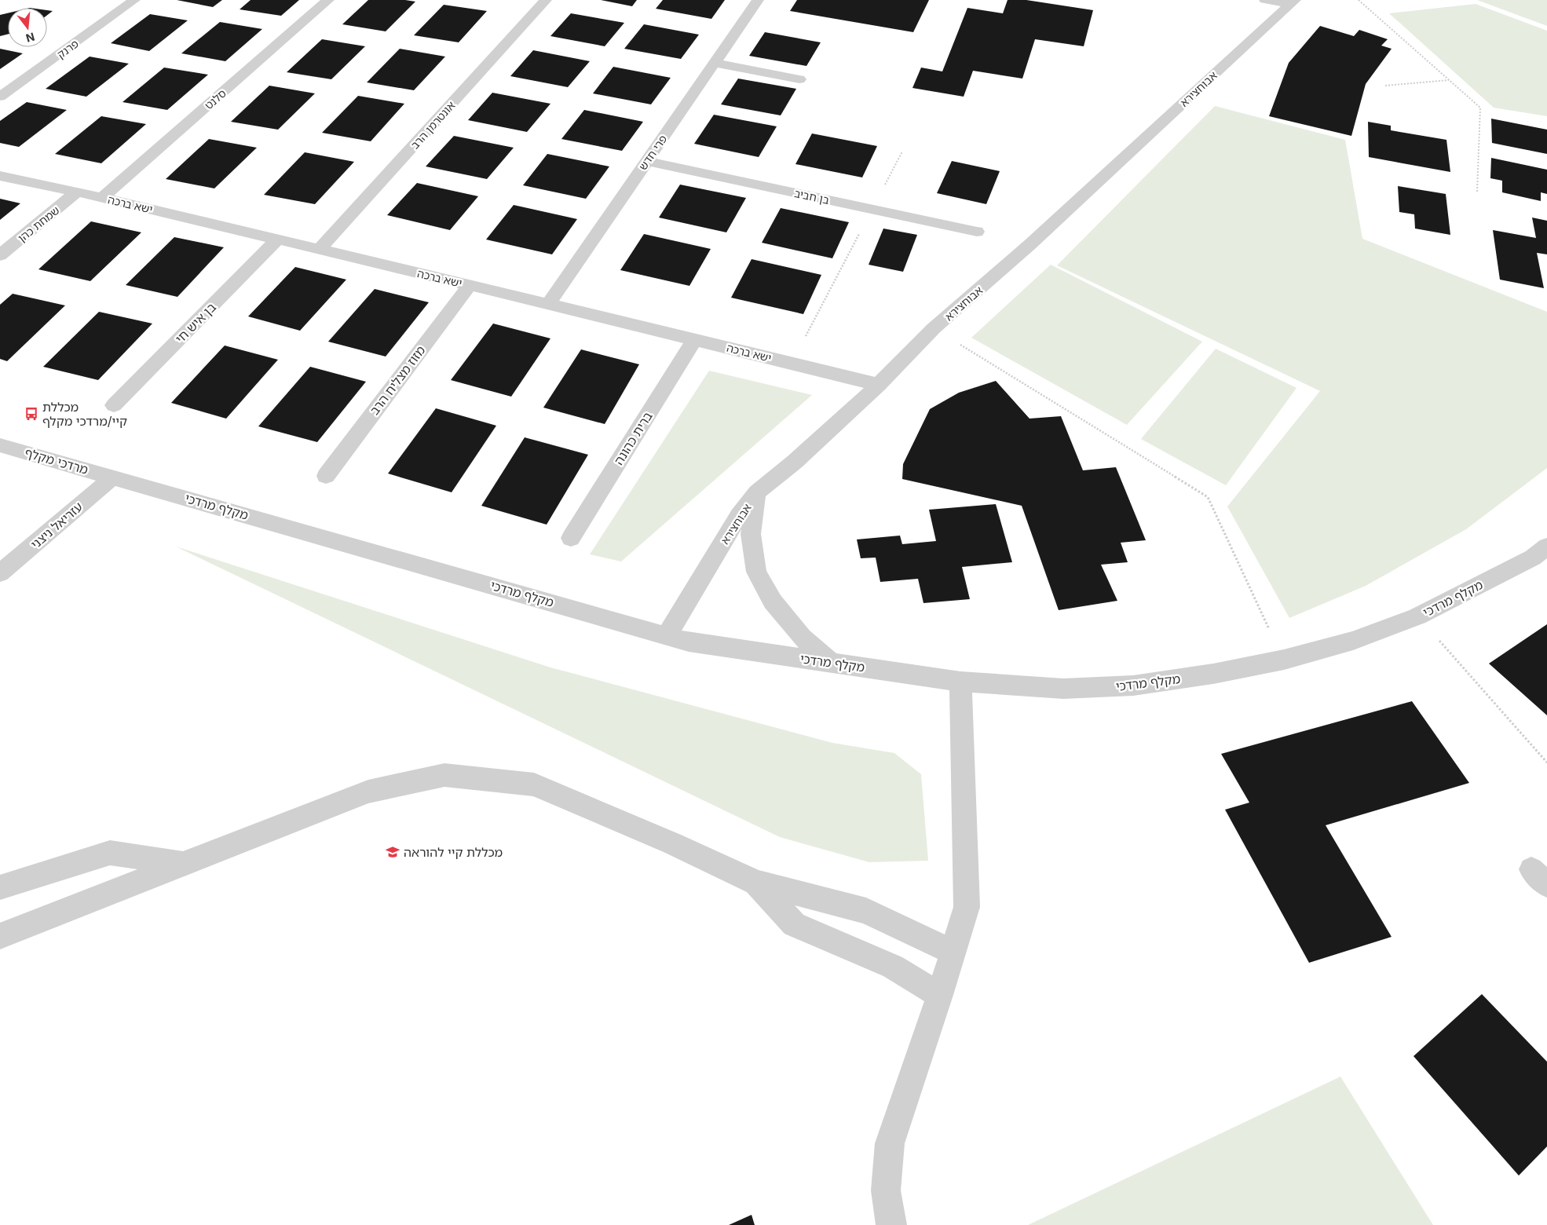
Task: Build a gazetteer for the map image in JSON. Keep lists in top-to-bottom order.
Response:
{
  "streets": {
    "street": [
      "פרנק",
      "אבוחצירא",
      "סלנט",
      "אונטרמן הרב",
      "פרי חדש",
      "בן חביב",
      "ישא ברכה",
      "שמחת כהן",
      "בן איש חי",
      "מזוז מצליח הרב",
      "ברית כהונה",
      "מרדכי מקלף",
      "מקלף מרדכי",
      "עזריאל ניצני"
    ]
  },
  "crossings": [
    ["אבוחצירא", "ישא ברכה"],
    ["אבוחצירא", "מקלף מרדכי"],
    ["סלנט", "ישא ברכה"],
    ["אונטרמן הרב", "ישא ברכה"],
    ["פרי חדש", "בן חביב"],
    ["פרי חדש", "ישא ברכה"],
    ["ישא ברכה", "שמחת כהן"],
    ["ישא ברכה", "בן איש חי"],
    ["ישא ברכה", "מזוז מצליח הרב"],
    ["ישא ברכה", "ברית כהונה"],
    ["מרדכי מקלף", "מקלף מרדכי"],
    ["מרדכי מקלף", "עזריאל ניצני"],
    ["מקלף מרדכי", "עזריאל ניצני"]
  ],
  "places": {
    "bus stop": ["מכללת קיי/מרדכי מקלף"],
    "school or university": ["מכללת קיי להוראה"]
  },
  "north": "bottom"
}
